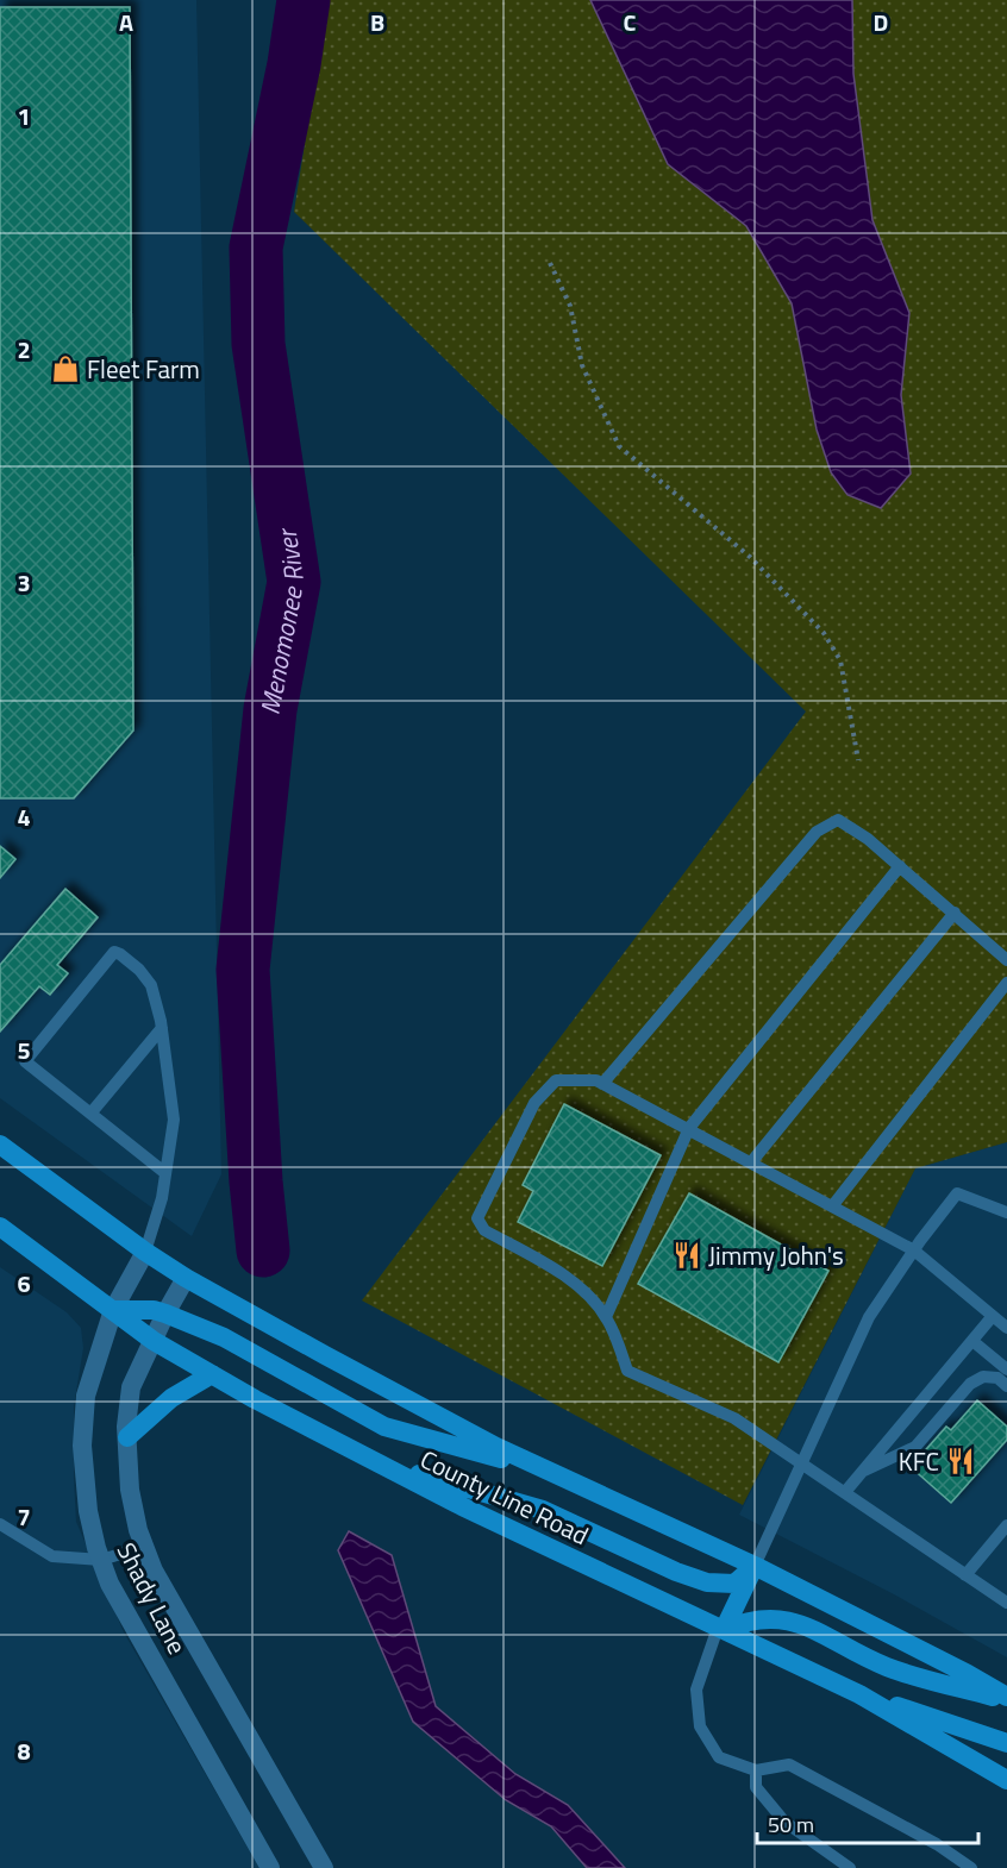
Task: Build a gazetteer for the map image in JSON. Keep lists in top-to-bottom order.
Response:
{
  "streets": {
    "main road": ["County Line Road"],
    "street": ["Shady Lane"]
  },
  "crossings": [
    ["County Line Road", "Shady Lane"]
  ],
  "water": ["Menomonee River"],
  "places": {
    "shop": ["Fleet Farm"],
    "restaurant": ["Jimmy John's", "KFC"]
  },
  "scale_bar": "50 m",
  "grid": {
    "columns": [
      "A",
      "B",
      "C",
      "D"
    ],
    "rows": [
      "1",
      "2",
      "3",
      "4",
      "5",
      "6",
      "7",
      "8"
    ]
  }
}
